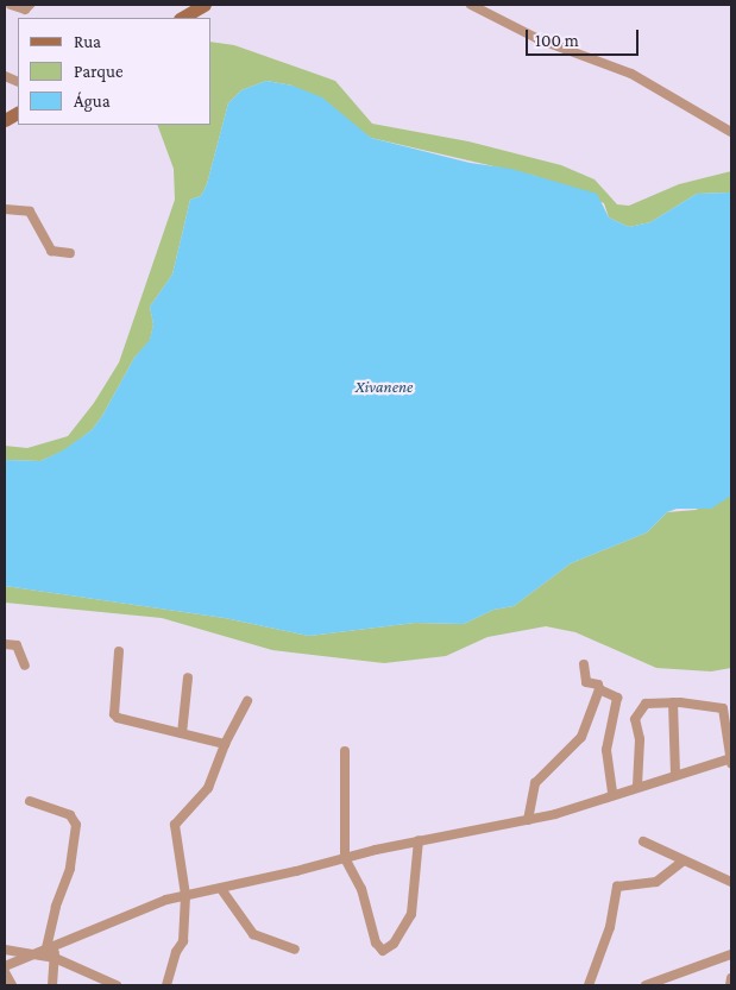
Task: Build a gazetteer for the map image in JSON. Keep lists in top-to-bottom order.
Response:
{
  "water": ["Xivanene"],
  "legend": ["Rua", "Parque", "Água"],
  "scale_bar": "100 m"
}
